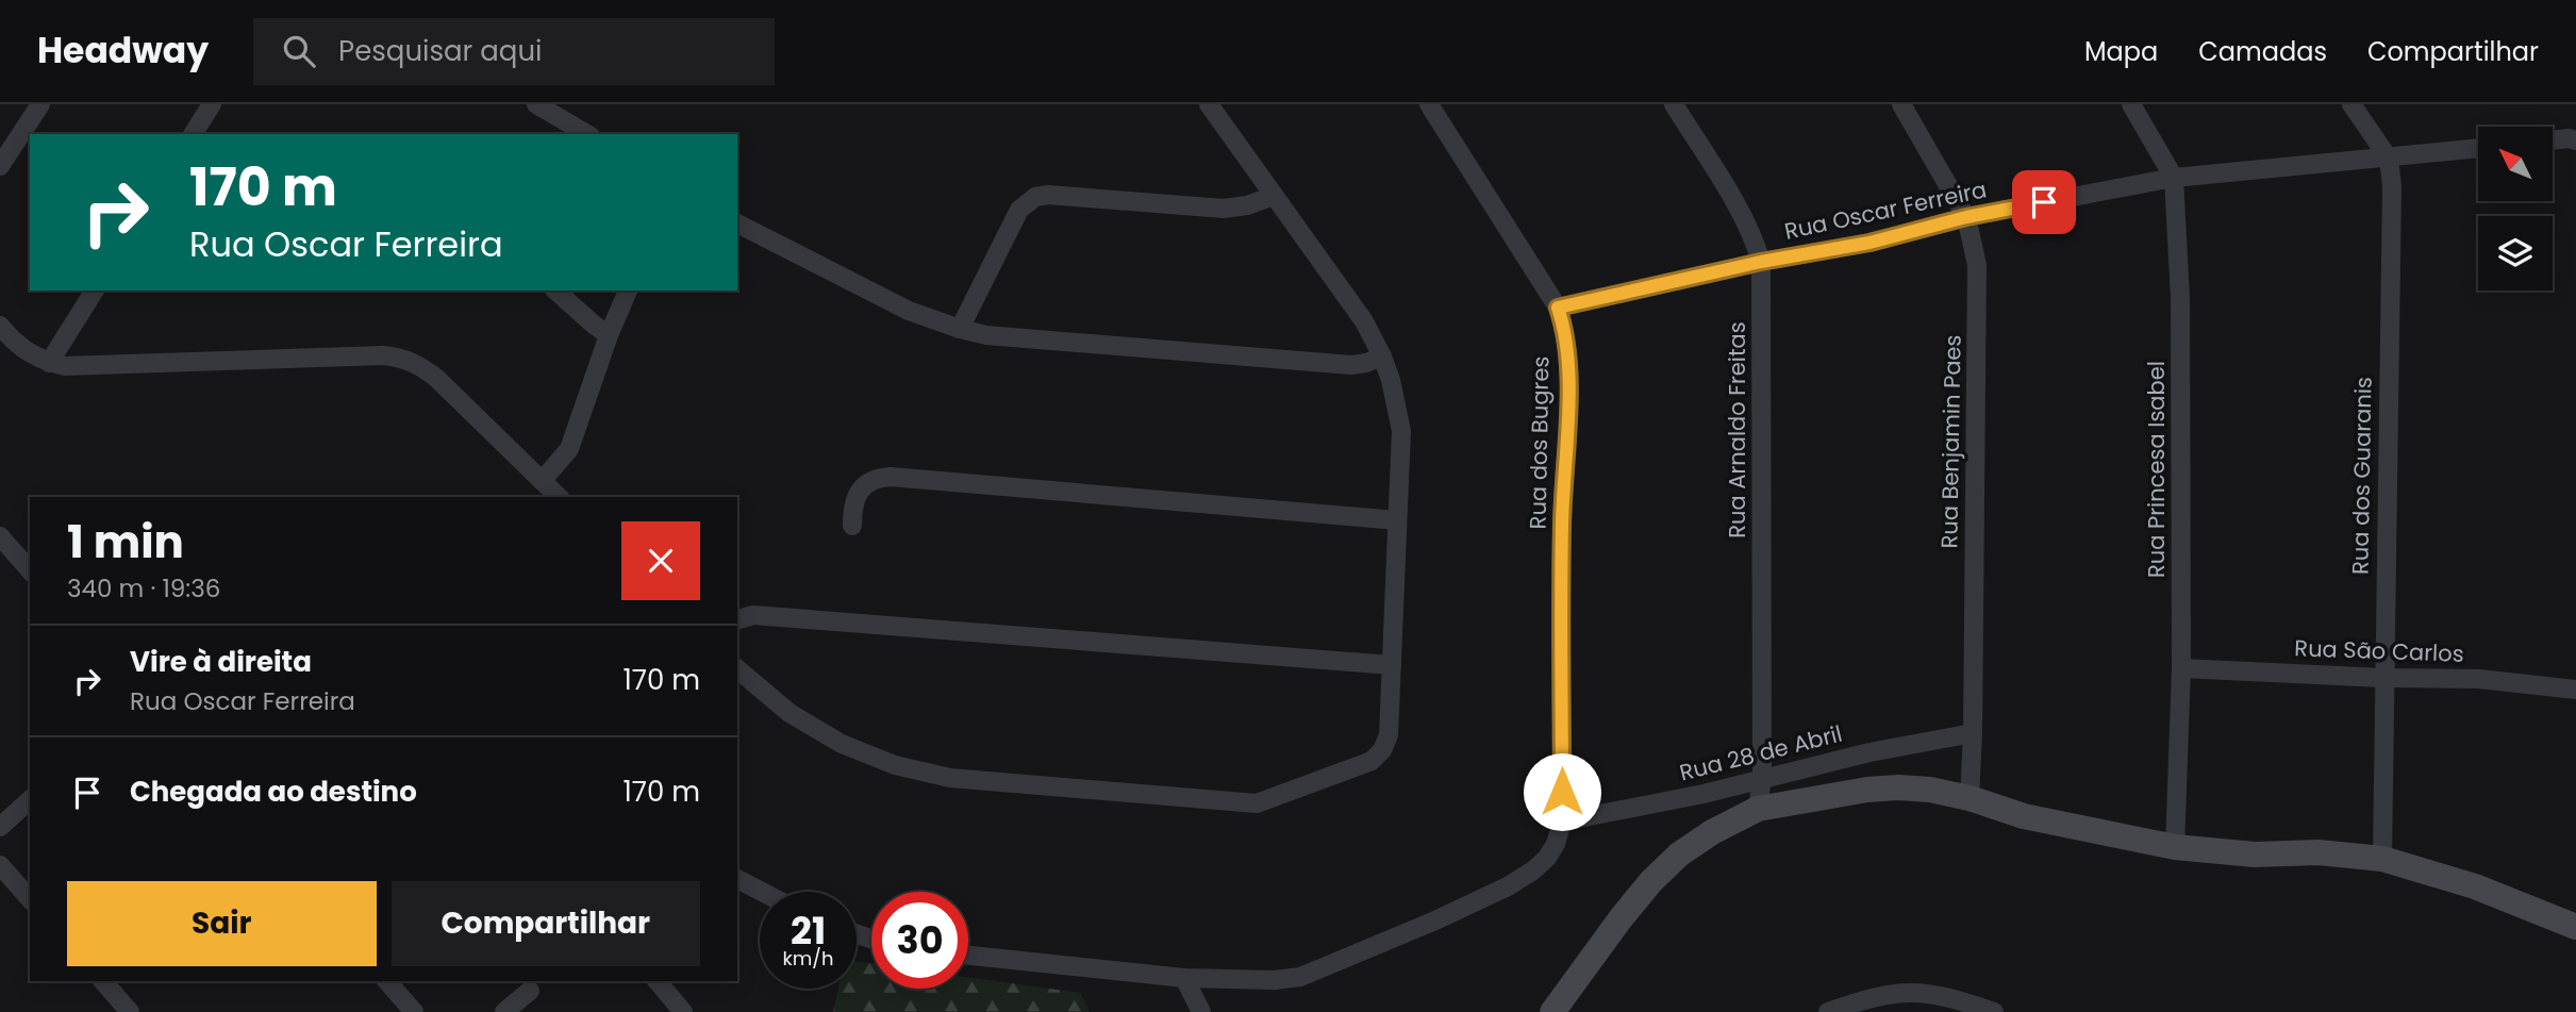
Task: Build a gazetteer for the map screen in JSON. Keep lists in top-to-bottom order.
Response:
{
  "streets": {
    "street": [
      "Rua Oscar Ferreira",
      "Rua Arnaldo Freitas",
      "Rua Benjamin Paes",
      "Rua dos Bugres",
      "Rua Princesa Isabel",
      "Rua dos Guaranis",
      "Rua São Carlos",
      "Rua 28 de Abril"
    ]
  },
  "crossings": [
    ["Rua Oscar Ferreira", "Rua Arnaldo Freitas"],
    ["Rua Oscar Ferreira", "Rua Benjamin Paes"],
    ["Rua Oscar Ferreira", "Rua dos Bugres"],
    ["Rua Oscar Ferreira", "Rua Princesa Isabel"],
    ["Rua Oscar Ferreira", "Rua dos Guaranis"],
    ["Rua Arnaldo Freitas", "Rua 28 de Abril"],
    ["Rua Benjamin Paes", "Rua 28 de Abril"],
    ["Rua dos Bugres", "Rua 28 de Abril"],
    ["Rua Princesa Isabel", "Rua São Carlos"],
    ["Rua dos Guaranis", "Rua São Carlos"]
  ],
  "north": "top left",
  "page": {
    "header": "Headway",
    "search": "Pesquisar aqui",
    "nav": ["Mapa", "Camadas", "Compartilhar"],
    "turn": ["170 m", "Rua Oscar Ferreira"],
    "heading": ["1 min", "340 m · 19:36"],
    "list": [
      {
        "name": "Vire à direita",
        "note": "Rua Oscar Ferreira",
        "value": "170 m"
      },
      {
        "name": "Chegada ao destino",
        "value": "170 m"
      }
    ],
    "buttons": ["Sair", "Compartilhar"],
    "speed": "21 km/h",
    "limit": "30"
  }
}
